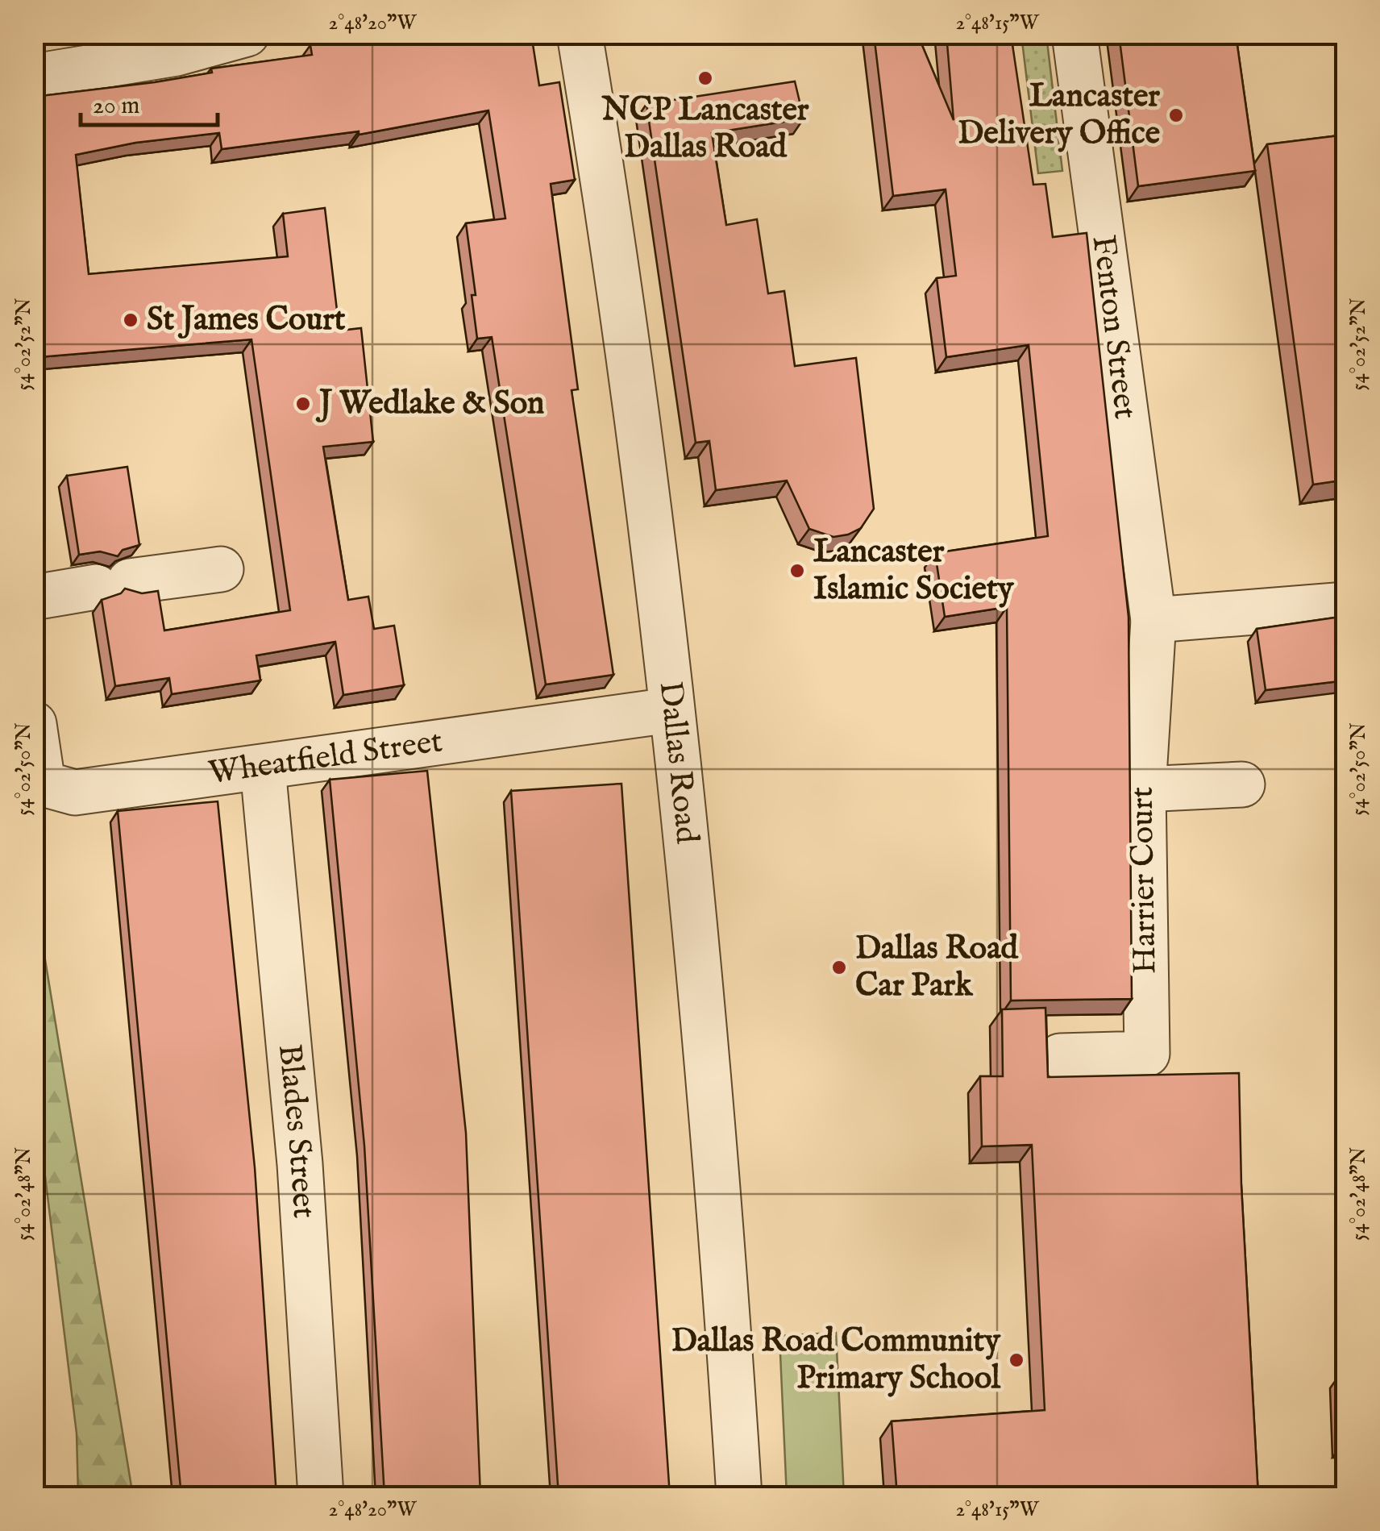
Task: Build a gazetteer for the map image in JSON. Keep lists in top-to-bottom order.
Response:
{
  "streets": {
    "street": [
      "Fenton Street",
      "Wheatfield Street",
      "Dallas Road",
      "Harrier Court",
      "Blades Street"
    ]
  },
  "crossings": [
    ["Fenton Street", "Harrier Court"],
    ["Wheatfield Street", "Dallas Road"],
    ["Wheatfield Street", "Blades Street"]
  ],
  "places": [
    "NCP Lancaster Dallas Road",
    "Lancaster Delivery Office",
    "St James Court",
    "J Wedlake & Son",
    "Lancaster Islamic Society",
    "Dallas Road Car Park",
    "Dallas Road Community Primary School"
  ],
  "scale_bar": "20 m",
  "coordinates": [
    "2°48'20\"W",
    "2°48'15\"W",
    "54°02'52\"N",
    "54°02'50\"N",
    "54°02'48\"N"
  ]
}
